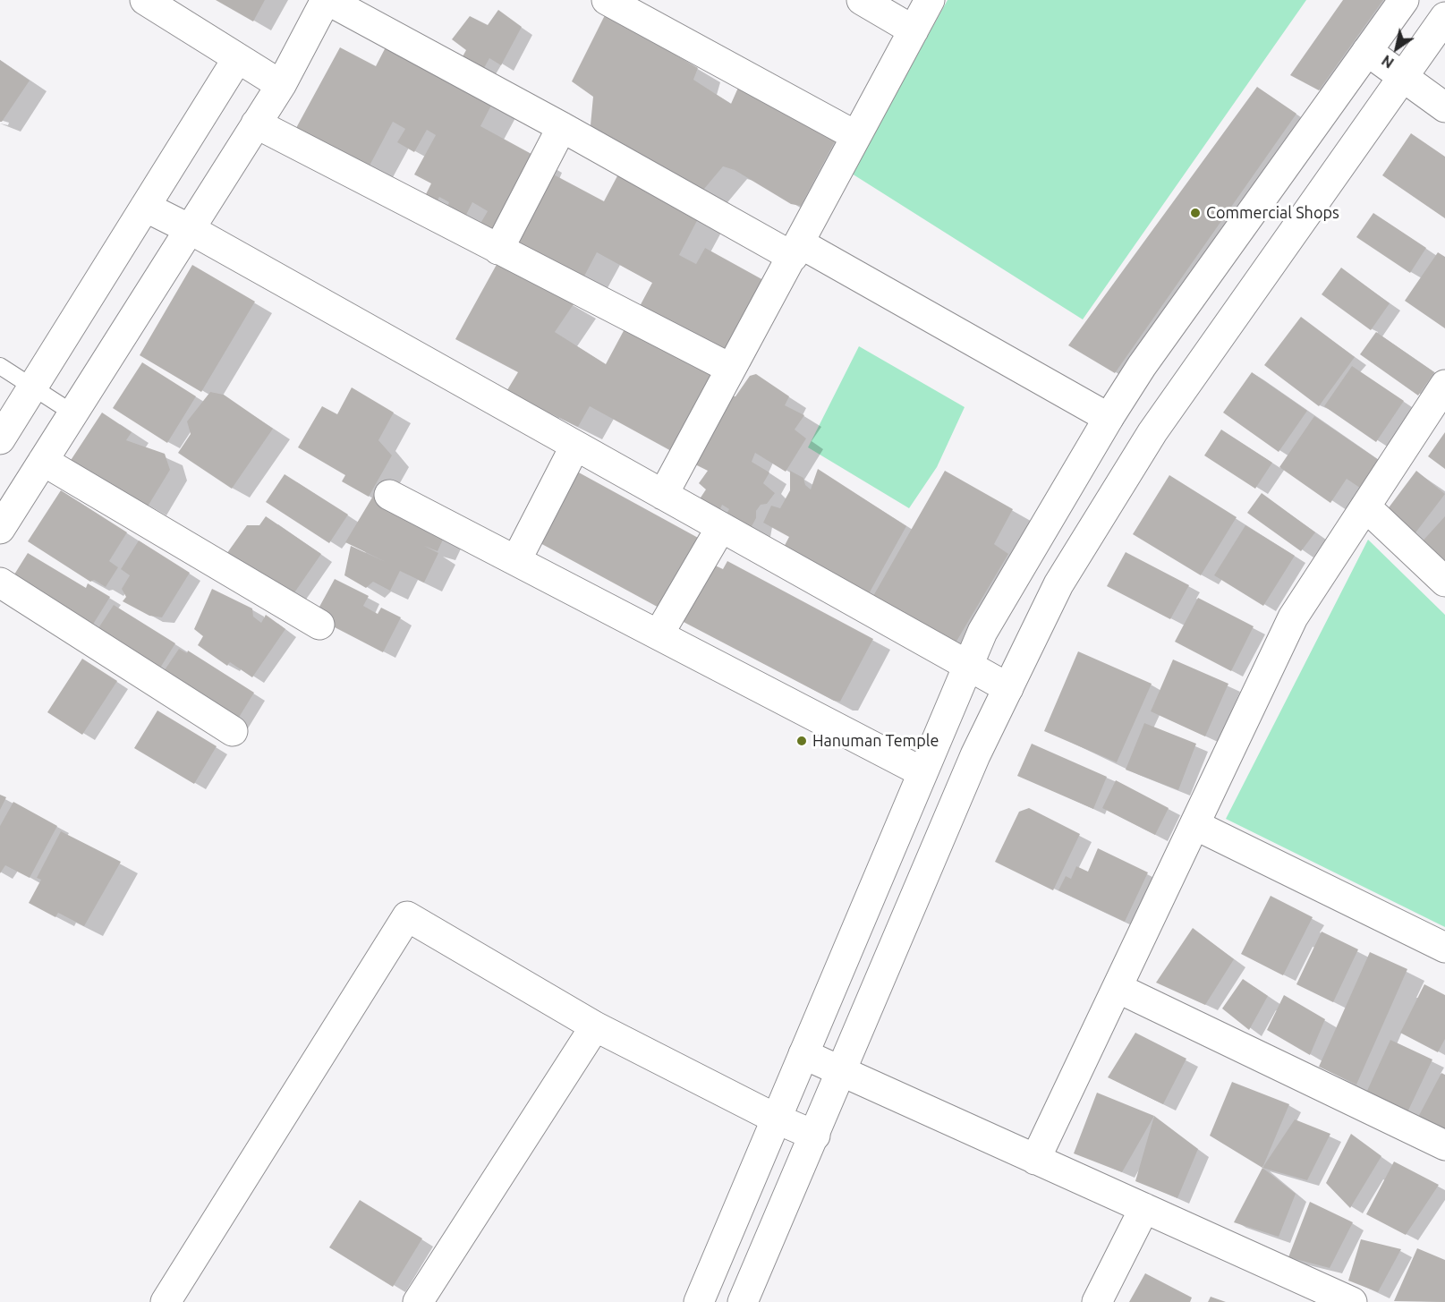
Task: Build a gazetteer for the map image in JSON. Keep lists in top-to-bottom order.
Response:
{
  "places": ["Commercial Shops", "Hanuman Temple"],
  "north": "bottom left"
}
